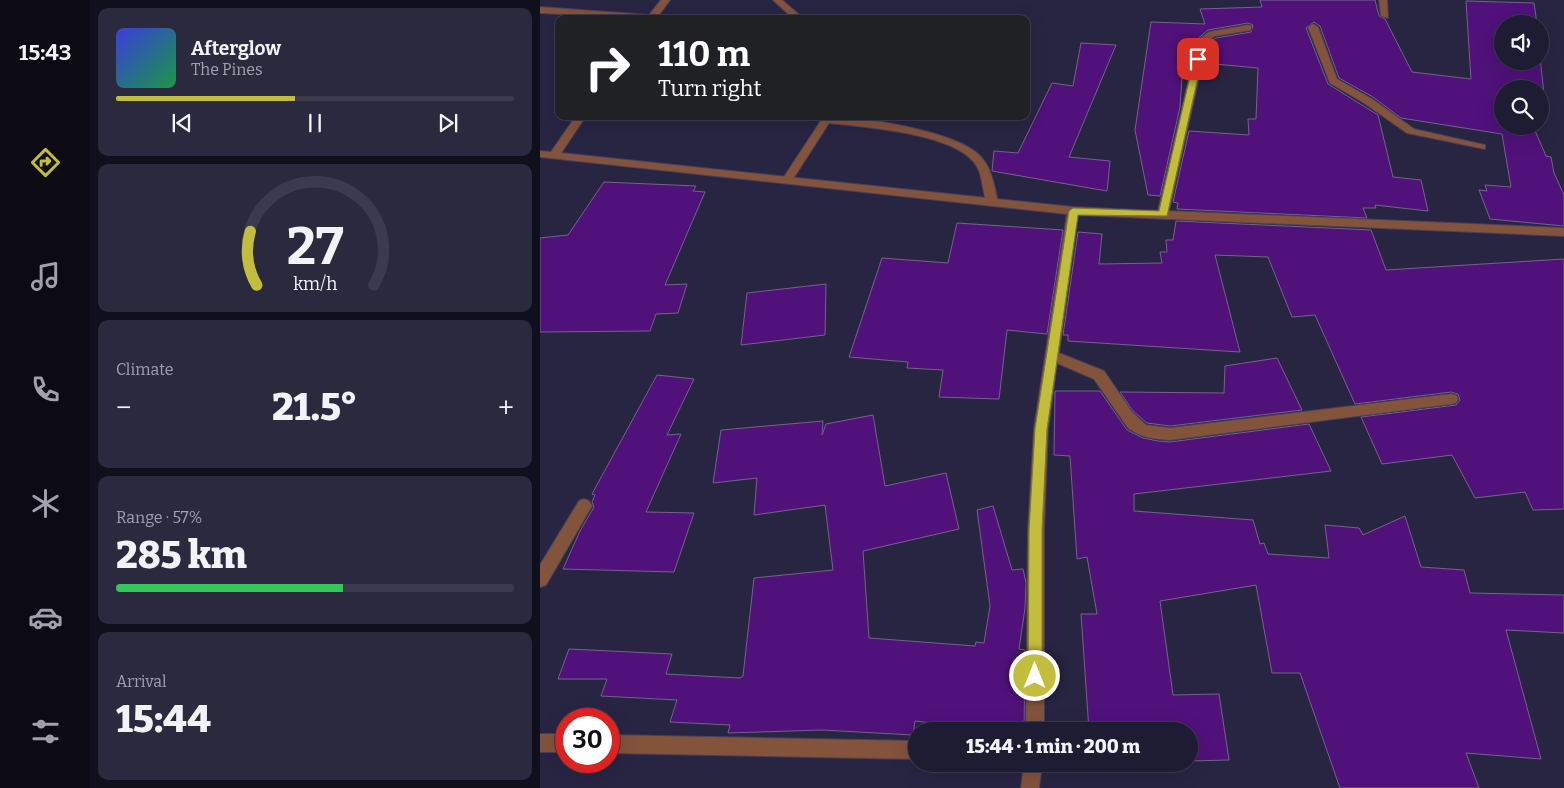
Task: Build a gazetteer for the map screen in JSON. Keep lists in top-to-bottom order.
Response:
{
  "page": {
    "tabs": "15:43",
    "turn": ["110 m", "Turn right"],
    "song": ["Afterglow", "The Pines"],
    "tile": [
      "Climate",
      ["Range · 57%", "285 km"],
      ["Arrival", "15:44"]
    ],
    "heat": ["−", "21.5°", "+"],
    "limit": "30",
    "trip": "15:44 · 1 min · 200 m",
    "gauge": ["27", "km/h"]
  }
}
